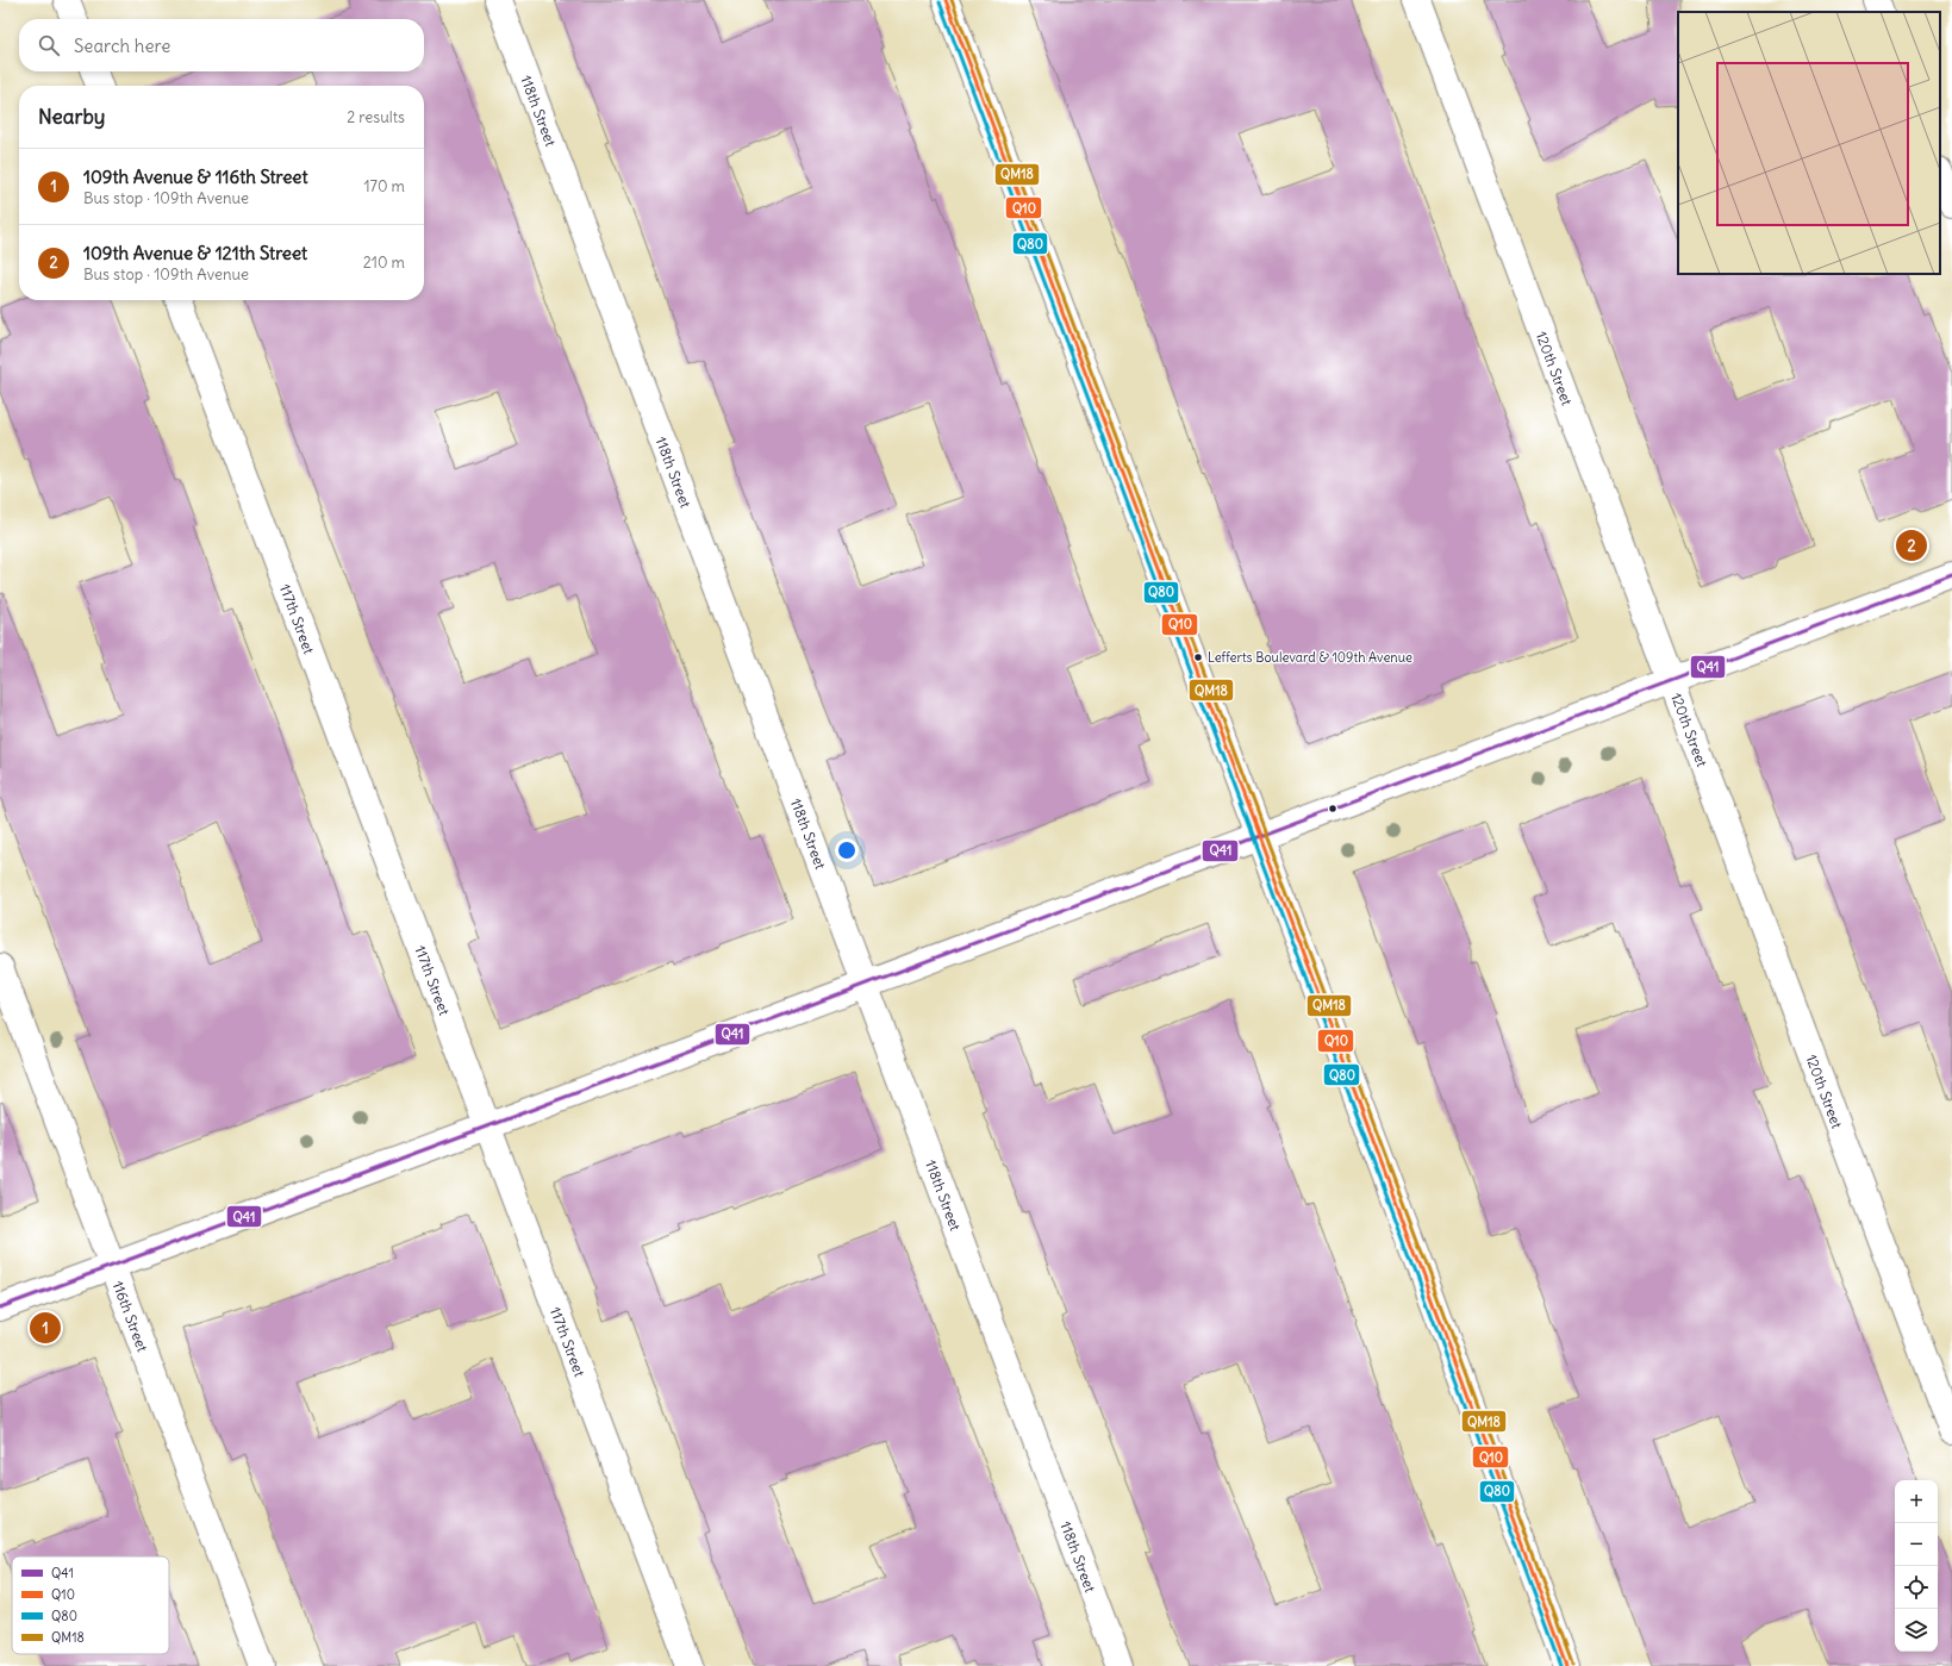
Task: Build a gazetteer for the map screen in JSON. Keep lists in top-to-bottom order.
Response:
{
  "streets": {
    "street": [
      "118th Street",
      "120th Street",
      "117th Street",
      "116th Street"
    ]
  },
  "places": ["Lefferts Boulevard & 109th Avenue"],
  "lines": [
    "transit line Q10",
    "transit line QM18",
    "transit line Q80",
    "transit line Q41"
  ],
  "legend": [
    "Q41",
    "Q10",
    "Q80",
    "QM18"
  ],
  "page": {
    "search": "Search here",
    "heading": ["Nearby", "2 results"],
    "list": [
      {
        "mark": "1",
        "name": "109th Avenue & 116th Street",
        "note": "Bus stop · 109th Avenue",
        "value": "170 m"
      },
      {
        "mark": "2",
        "name": "109th Avenue & 121th Street",
        "note": "Bus stop · 109th Avenue",
        "value": "210 m"
      }
    ],
    "pins": ["2", "1"],
    "map_buttons": ["+", "−"]
  }
}
